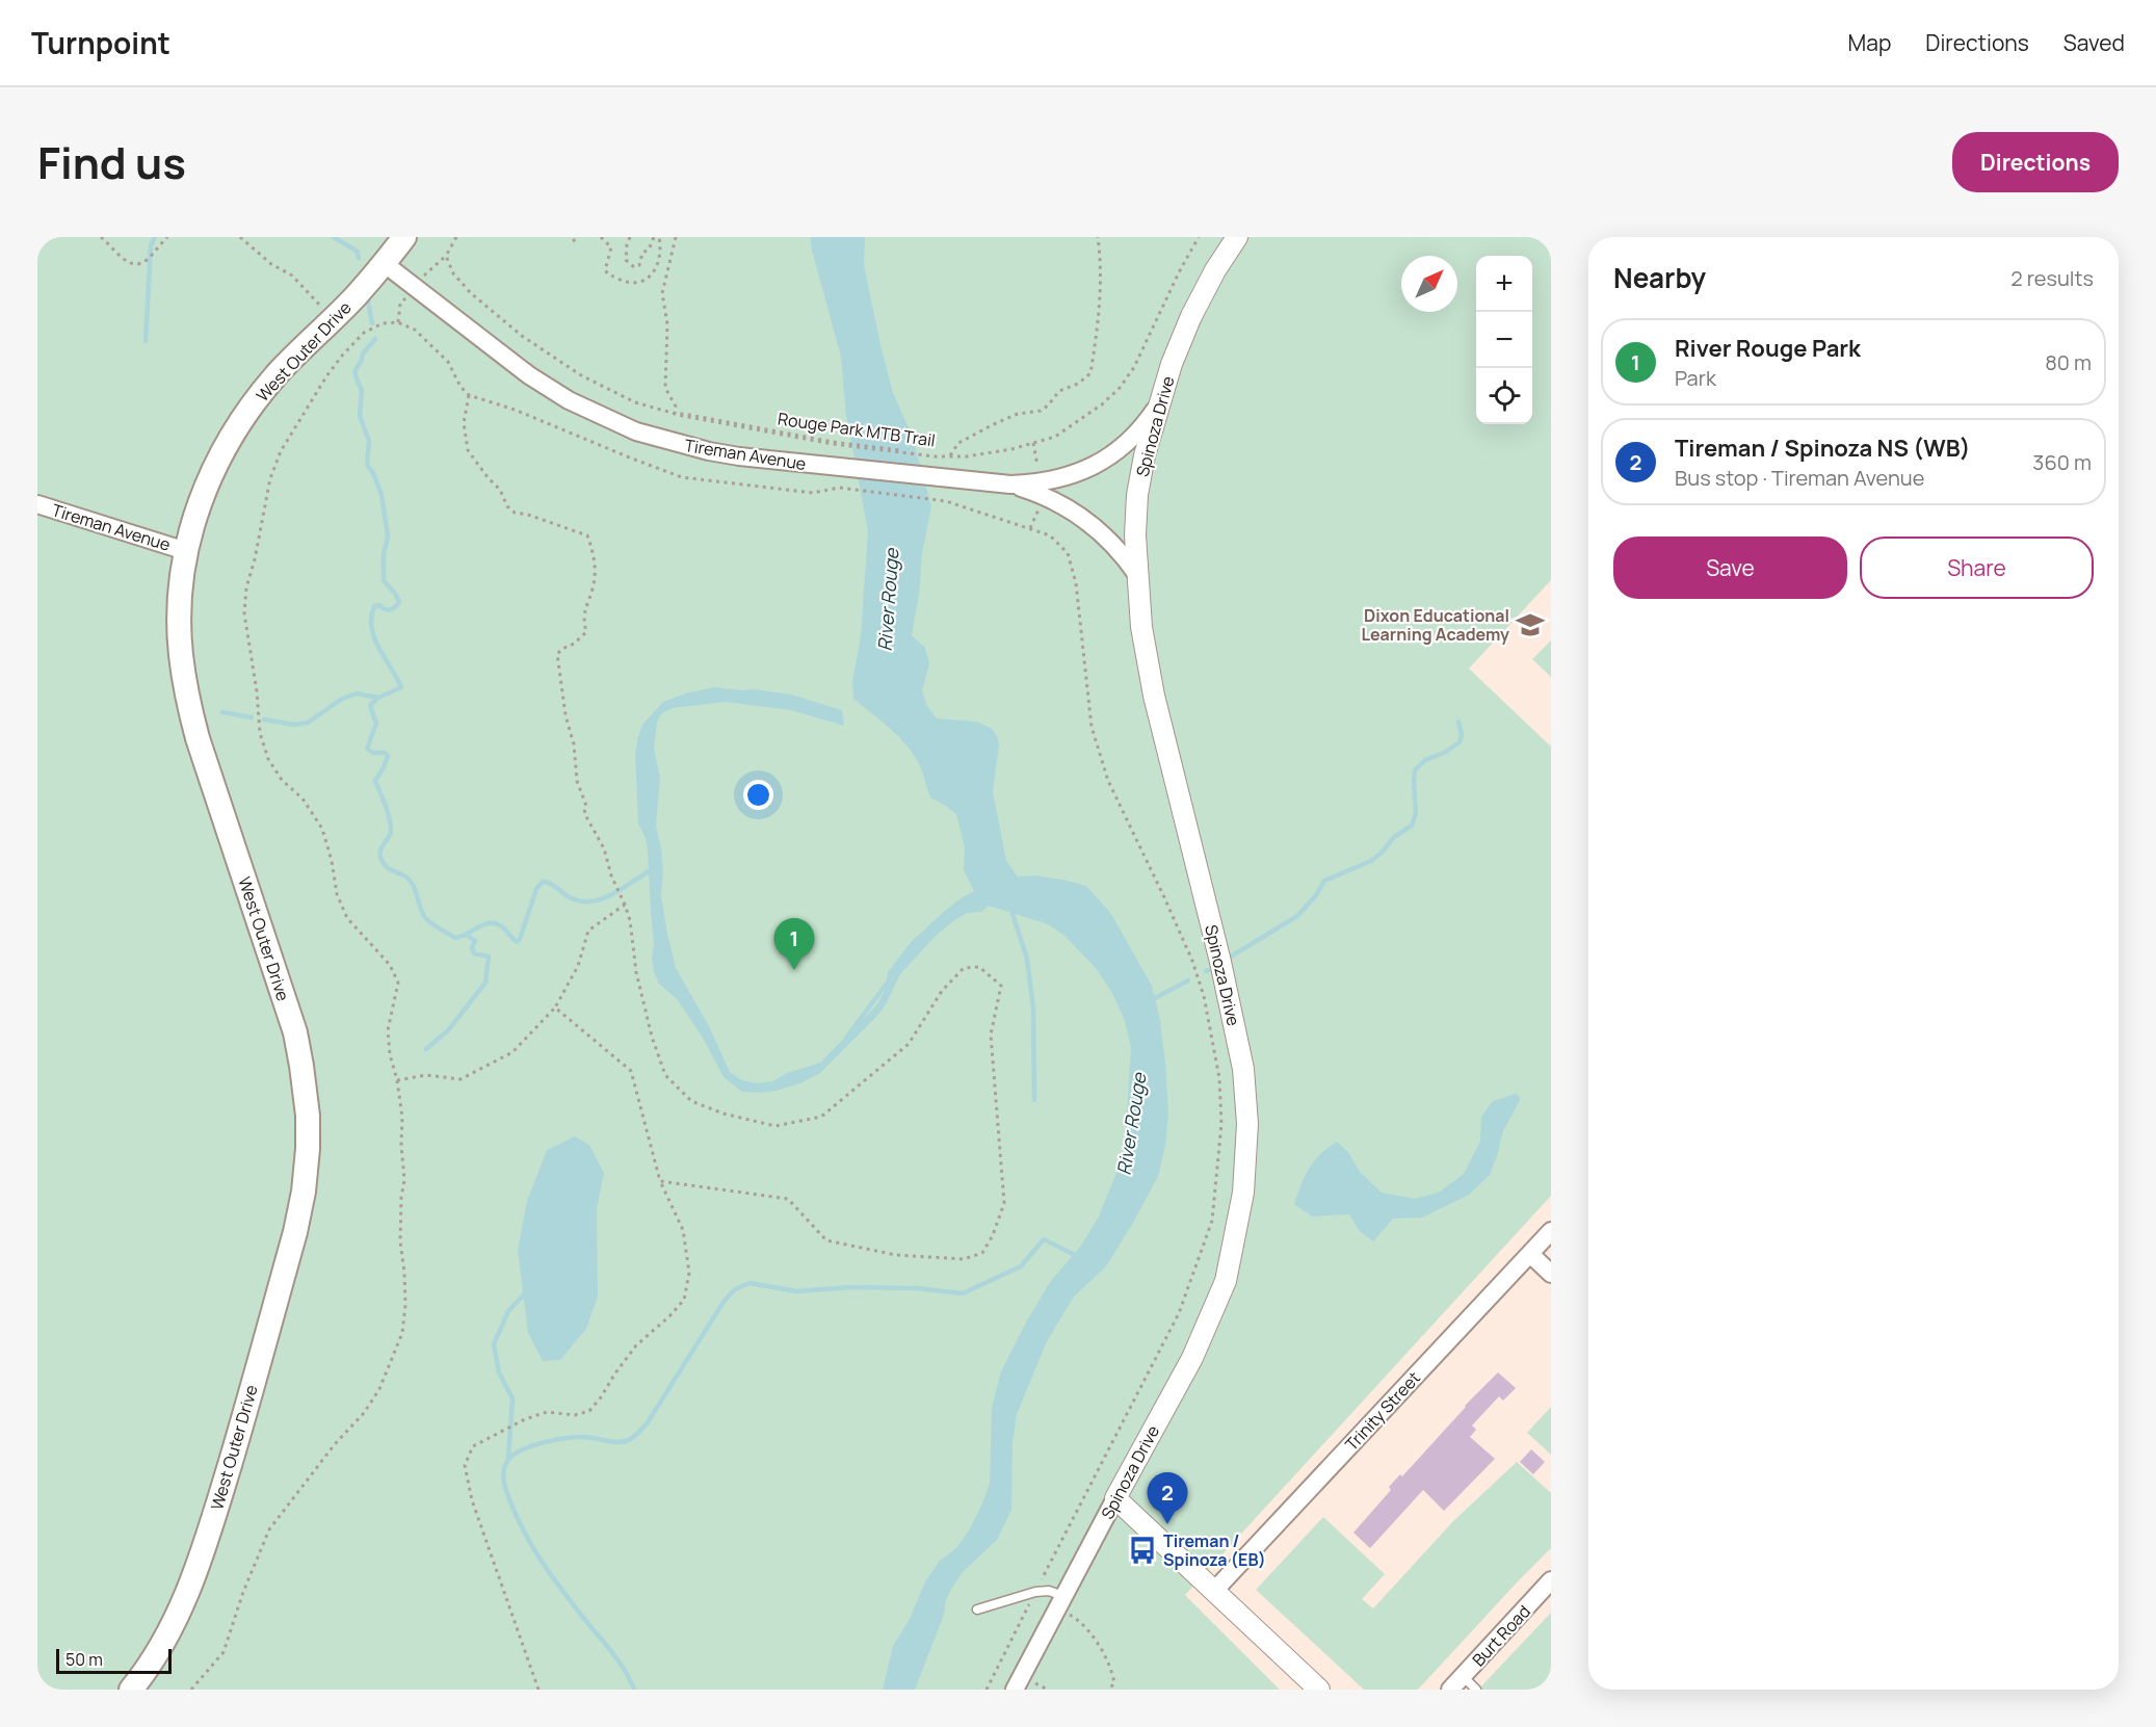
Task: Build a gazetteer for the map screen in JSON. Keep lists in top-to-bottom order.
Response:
{
  "streets": {
    "main road": ["West Outer Drive"],
    "street": [
      "Spinoza Drive",
      "Tireman Avenue",
      "Trinity Street",
      "Burt Road"
    ],
    "path": ["Rouge Park MTB Trail"]
  },
  "crossings": [
    ["West Outer Drive", "Tireman Avenue"]
  ],
  "water": ["River Rouge"],
  "places": {
    "school or university": ["Dixon Educational Learning Academy"],
    "bus stop": ["Tireman / Spinoza (EB)"]
  },
  "scale_bar": "50 m",
  "north": "top right",
  "page": {
    "header": "Turnpoint",
    "nav": ["Map", "Directions", "Saved"],
    "title": "Find us",
    "buttons": [
      "Directions",
      ["Save", "Share"]
    ],
    "heading": ["Nearby", "2 results"],
    "map_buttons": ["+", "−"],
    "list": [
      {
        "mark": "1",
        "name": "River Rouge Park",
        "note": "Park",
        "value": "80 m"
      },
      {
        "mark": "2",
        "name": "Tireman / Spinoza NS (WB)",
        "note": "Bus stop · Tireman Avenue",
        "value": "360 m"
      }
    ],
    "pins": ["1", "2"],
    "scale": "50 m"
  }
}
